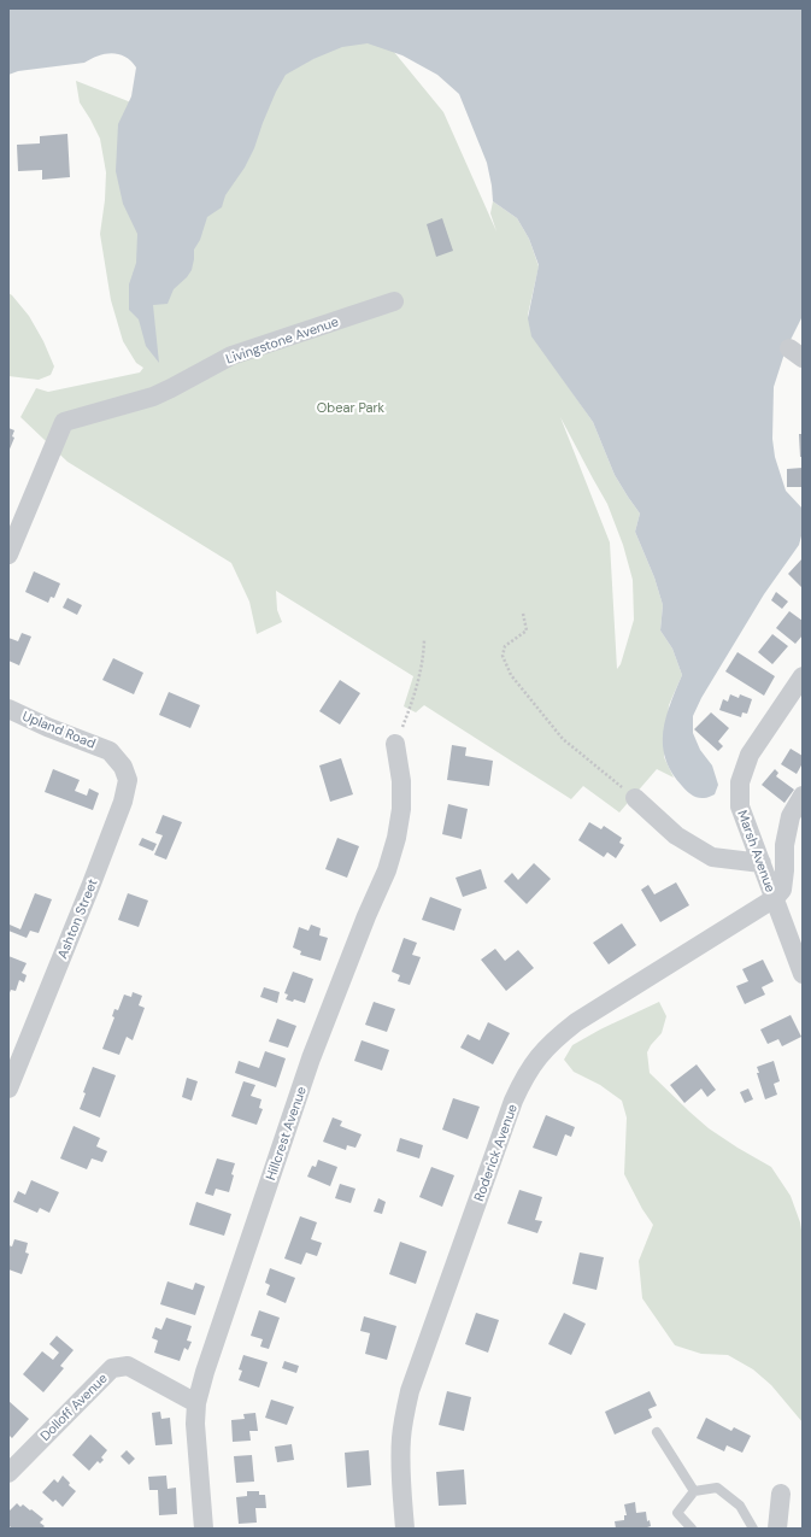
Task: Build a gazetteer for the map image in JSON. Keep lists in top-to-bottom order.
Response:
{
  "streets": {
    "street": [
      "Livingstone Avenue",
      "Upland Road",
      "Marsh Avenue",
      "Ashton Street",
      "Hillcrest Avenue",
      "Roderick Avenue",
      "Dolloff Avenue"
    ]
  },
  "crossings": [
    ["Upland Road", "Ashton Street"],
    ["Marsh Avenue", "Roderick Avenue"],
    ["Hillcrest Avenue", "Dolloff Avenue"]
  ],
  "parks": ["Obear Park"]
}
